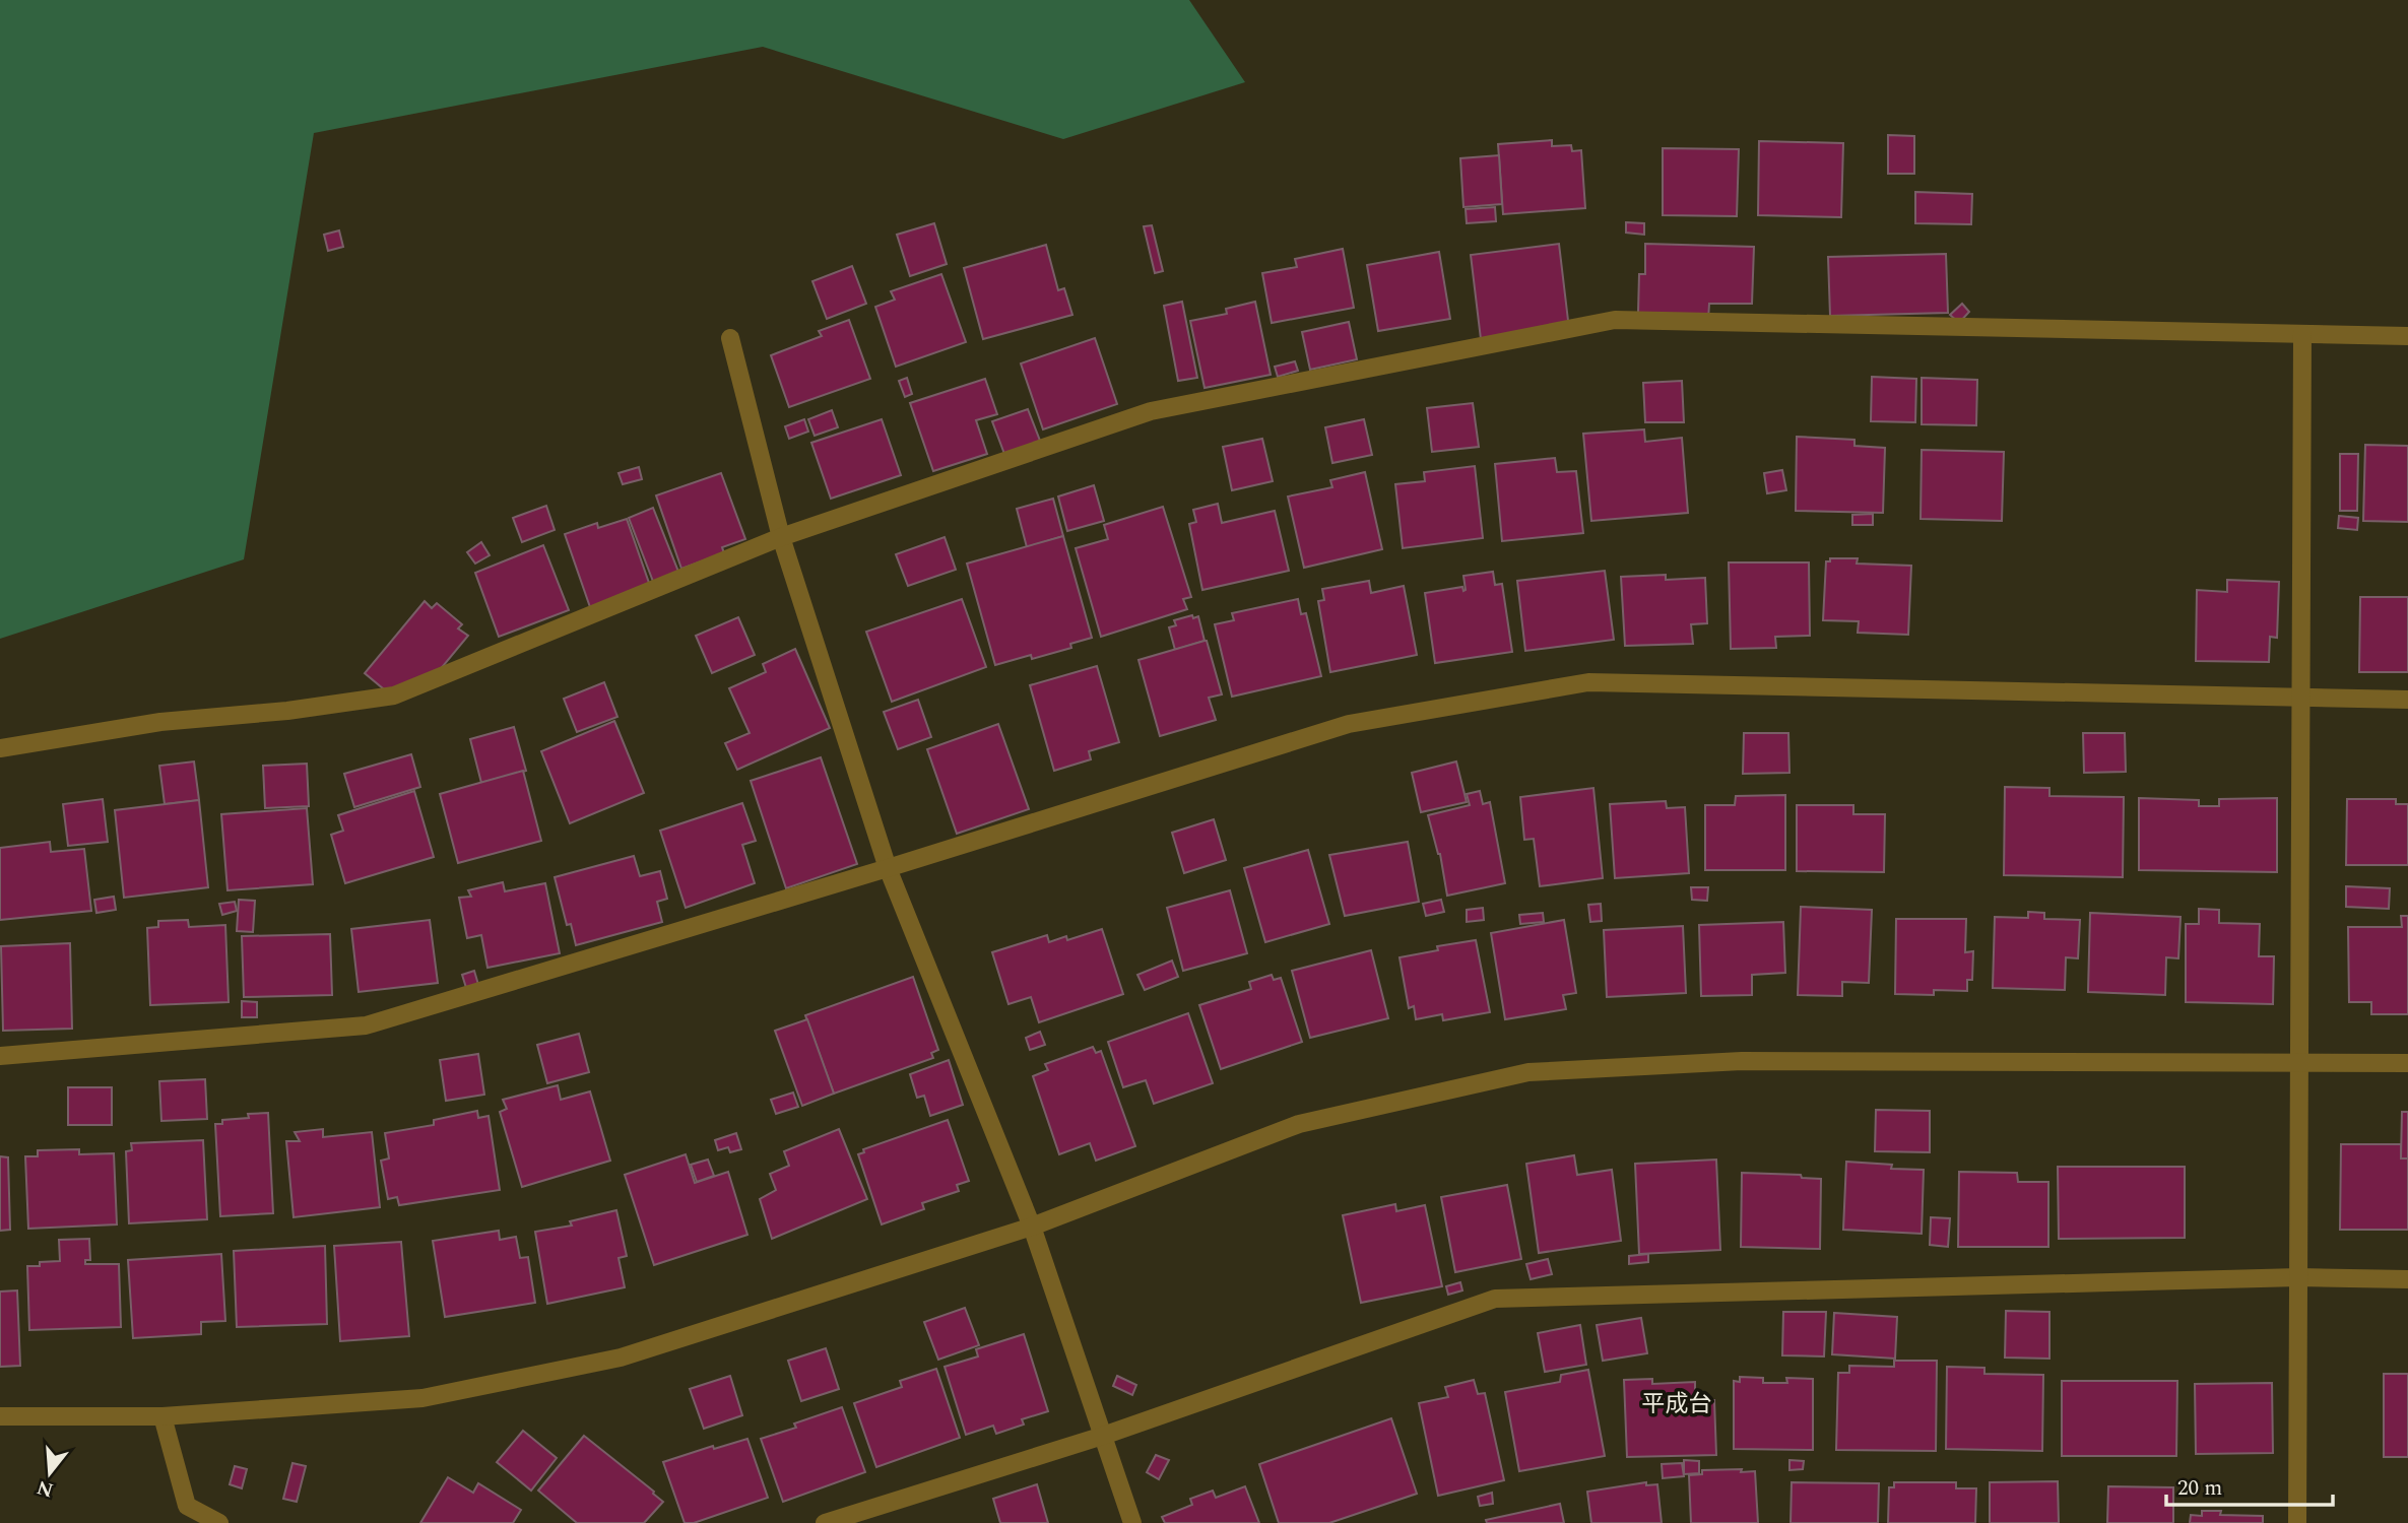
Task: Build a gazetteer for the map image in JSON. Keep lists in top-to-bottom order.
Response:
{
  "districts": ["平成台"],
  "scale_bar": "20 m",
  "north": "bottom"
}
